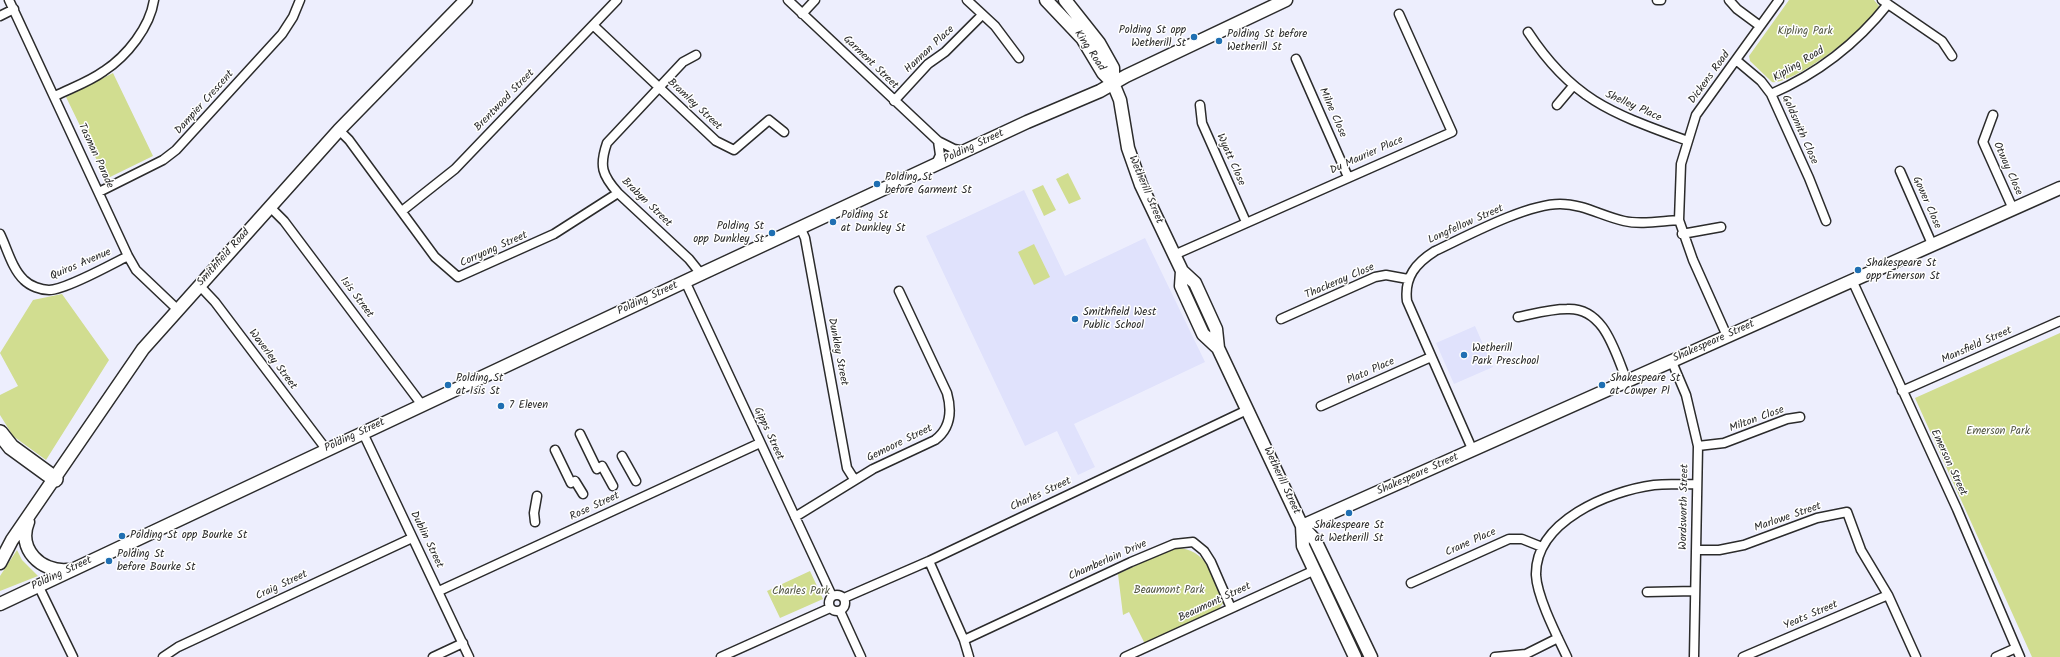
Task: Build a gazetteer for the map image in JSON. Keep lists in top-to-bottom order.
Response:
{
  "streets": {
    "main road": [
      "King Road",
      "Polding Street",
      "Wetherill Street",
      "Smithfield Road",
      "Shakespeare Street"
    ],
    "street": [
      "Hannan Place",
      "Garment Street",
      "Kipling Road",
      "Dickens Road",
      "Brentwood Street",
      "Dampier Crescent",
      "Bramley Street",
      "Shelley Place",
      "Milne Close",
      "Goldsmith Close",
      "Tasman Parade",
      "Du Maurier Place",
      "Wyatt Close",
      "Otway Close",
      "Brabyn Street",
      "Gower Close",
      "Longfellow Street",
      "Corryong Street",
      "Quiros Avenue",
      "Thackeray Close",
      "Isis Street",
      "Mansfield Street",
      "Dunkley Street",
      "Waverley Street",
      "Plato Place",
      "Milton Close",
      "Gipps Street",
      "Gemoore Street",
      "Emerson Street",
      "Charles Street",
      "Rose Street",
      "Wordsworth Street",
      "Marlowe Street",
      "Dublin Street",
      "Crane Place",
      "Chamberlain Drive",
      "Craig Street",
      "Beaumont Street",
      "Yeats Street"
    ]
  },
  "crossings": [
    ["Hannan Place", "Garment Street"],
    ["King Road", "Polding Street"],
    ["King Road", "Wetherill Street"],
    ["Garment Street", "Polding Street"],
    ["Kipling Road", "Goldsmith Close"],
    ["Dickens Road", "Shelley Place"],
    ["Dickens Road", "Goldsmith Close"],
    ["Dickens Road", "Longfellow Street"],
    ["Dickens Road", "Shakespeare Street"],
    ["Brentwood Street", "Bramley Street"],
    ["Brentwood Street", "Corryong Street"],
    ["Dampier Crescent", "Tasman Parade"],
    ["Bramley Street", "Brabyn Street"],
    ["Milne Close", "Du Maurier Place"],
    ["Polding Street", "Wetherill Street"],
    ["Polding Street", "Brabyn Street"],
    ["Polding Street", "Isis Street"],
    ["Polding Street", "Dunkley Street"],
    ["Polding Street", "Waverley Street"],
    ["Polding Street", "Gipps Street"],
    ["Polding Street", "Dublin Street"],
    ["Tasman Parade", "Smithfield Road"],
    ["Tasman Parade", "Quiros Avenue"],
    ["Du Maurier Place", "Wyatt Close"],
    ["Du Maurier Place", "Wetherill Street"],
    ["Otway Close", "Shakespeare Street"],
    ["Wetherill Street", "Shakespeare Street"],
    ["Wetherill Street", "Charles Street"],
    ["Wetherill Street", "Beaumont Street"],
    ["Brabyn Street", "Corryong Street"],
    ["Gower Close", "Shakespeare Street"],
    ["Longfellow Street", "Thackeray Close"],
    ["Corryong Street", "Smithfield Road"],
    ["Smithfield Road", "Isis Street"],
    ["Smithfield Road", "Waverley Street"],
    ["Shakespeare Street", "Emerson Street"],
    ["Shakespeare Street", "Wordsworth Street"],
    ["Mansfield Street", "Emerson Street"],
    ["Dunkley Street", "Gemoore Street"],
    ["Milton Close", "Wordsworth Street"],
    ["Gipps Street", "Gemoore Street"],
    ["Gipps Street", "Charles Street"],
    ["Gipps Street", "Rose Street"],
    ["Rose Street", "Dublin Street"],
    ["Wordsworth Street", "Marlowe Street"],
    ["Marlowe Street", "Yeats Street"],
    ["Dublin Street", "Craig Street"],
    ["Chamberlain Drive", "Beaumont Street"]
  ],
  "parks": [
    "Kipling Park",
    "Emerson Park",
    "Beaumont Park",
    "Charles Park"
  ],
  "places": [
    "Polding St opp Wetherill St",
    "Polding St before Wetherill St",
    "Polding St before Garment St",
    "Polding St at Dunkley St",
    "Polding St opp Dunkley St",
    "Shakespeare St opp Emerson St",
    "Smithfield West Public School",
    "Wetherill Park Preschool",
    "Polding St at Isis St",
    "Shakespeare St at Cowper Pl",
    "7 Eleven",
    "Shakespeare St at Wetherill St",
    "Polding St opp Bourke St",
    "Polding St before Bourke St"
  ]
}
